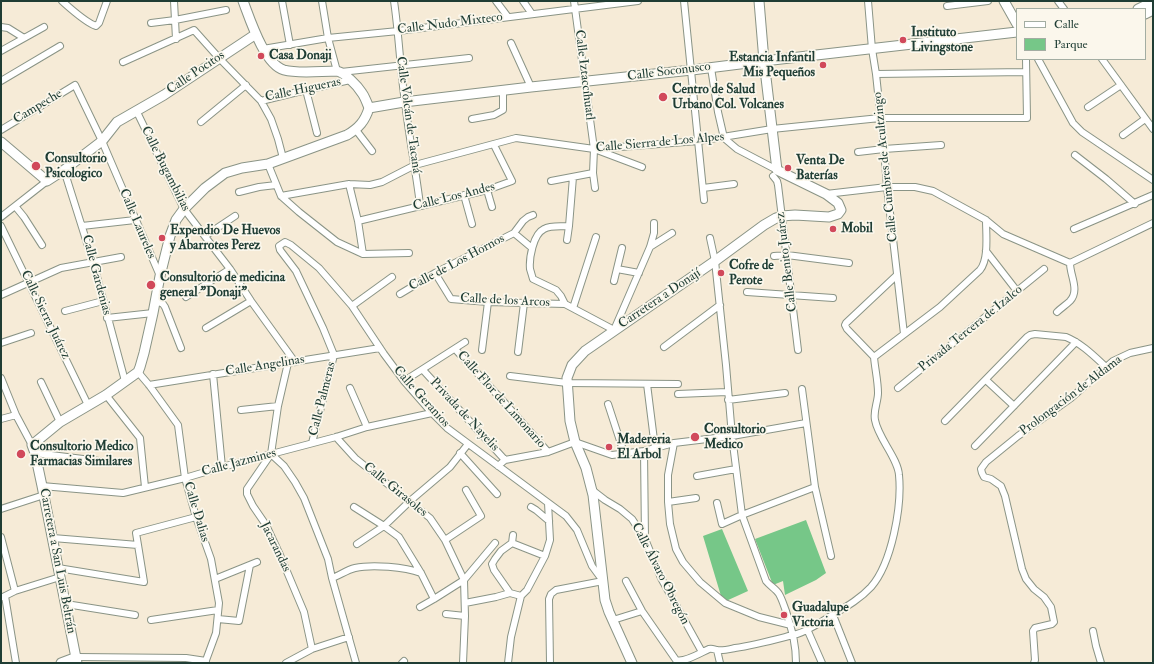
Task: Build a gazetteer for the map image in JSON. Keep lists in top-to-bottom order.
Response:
{
  "streets": {
    "main road": [
      "Calle Soconusco",
      "Calle Pocitos",
      "Carretera a Donají",
      "Carretera a San Luis Beltrán"
    ],
    "street": [
      "Calle Nudo Mixteco",
      "Calle Iztaccíhuatl",
      "Calle Higueras",
      "Campeche",
      "Calle Volcán de Tacaná",
      "Calle Sierra de Los Alpes",
      "Calle Cumbres de Acultzingo",
      "Calle Bugambilias",
      "Calle Los Andes",
      "Calle Laureles",
      "Calle Benito Juárez",
      "Calle de Los Hornos",
      "Calle Gardenias",
      "Calle de los Arcos",
      "Calle Sierra Juárez",
      "Privada Tercera de Izalco",
      "Calle Angelinas",
      "Prolongación de Aldama",
      "Calle Geranios",
      "Calle Palmeras",
      "Calle Flor de Limonario",
      "Privada de Nayelis",
      "Calle Jazmines",
      "Calle Girasoles",
      "Calle Dalias",
      "Jacarandas",
      "Calle Álvaro Obregón"
    ]
  },
  "crossings": [
    ["Calle Nudo Mixteco", "Calle Iztaccíhuatl"],
    ["Calle Nudo Mixteco", "Calle Volcán de Tacaná"],
    ["Calle Soconusco", "Calle Iztaccíhuatl"],
    ["Calle Soconusco", "Calle Volcán de Tacaná"],
    ["Calle Soconusco", "Calle Cumbres de Acultzingo"],
    ["Calle Pocitos", "Calle Higueras"],
    ["Calle Pocitos", "Calle Bugambilias"],
    ["Calle Pocitos", "Calle Laureles"],
    ["Calle Pocitos", "Calle Gardenias"],
    ["Calle Iztaccíhuatl", "Calle Sierra de Los Alpes"],
    ["Campeche", "Calle Laureles"],
    ["Calle Volcán de Tacaná", "Calle Sierra de Los Alpes"],
    ["Calle Volcán de Tacaná", "Calle Los Andes"],
    ["Calle Sierra de Los Alpes", "Calle Cumbres de Acultzingo"],
    ["Calle Sierra de Los Alpes", "Calle Los Andes"],
    ["Calle Sierra de Los Alpes", "Carretera a Donají"],
    ["Calle Bugambilias", "Calle Angelinas"],
    ["Calle Benito Juárez", "Carretera a Donají"],
    ["Calle de Los Hornos", "Calle de los Arcos"],
    ["Carretera a Donají", "Calle de los Arcos"],
    ["Carretera a Donají", "Calle Geranios"],
    ["Carretera a Donají", "Calle Álvaro Obregón"],
    ["Calle Angelinas", "Calle Geranios"],
    ["Calle Angelinas", "Calle Palmeras"],
    ["Calle Angelinas", "Calle Dalias"],
    ["Calle Geranios", "Calle Palmeras"],
    ["Calle Geranios", "Calle Jazmines"],
    ["Calle Palmeras", "Calle Jazmines"],
    ["Calle Jazmines", "Calle Girasoles"],
    ["Calle Jazmines", "Calle Dalias"],
    ["Calle Jazmines", "Jacarandas"],
    ["Calle Jazmines", "Carretera a San Luis Beltrán"]
  ],
  "places": [
    "Instituto Livingstone",
    "Casa Donaji",
    "Estancia Infantil Mis Pequeños",
    "Centro de Salud Urbano Col. Volcanes",
    "Consultorio Psicologico",
    "Venta De Baterías",
    "Mobil",
    "Expendio De Huevos y Abarrotes Perez",
    "Cofre de Perote",
    "Consultorio de medicina general \"Donaji\"",
    "Consultorio Medico",
    "Madereria El Arbol",
    "Consultorio Medico Farmacias Similares",
    "Guadalupe Victoria"
  ],
  "legend": ["Calle", "Parque"]
}
